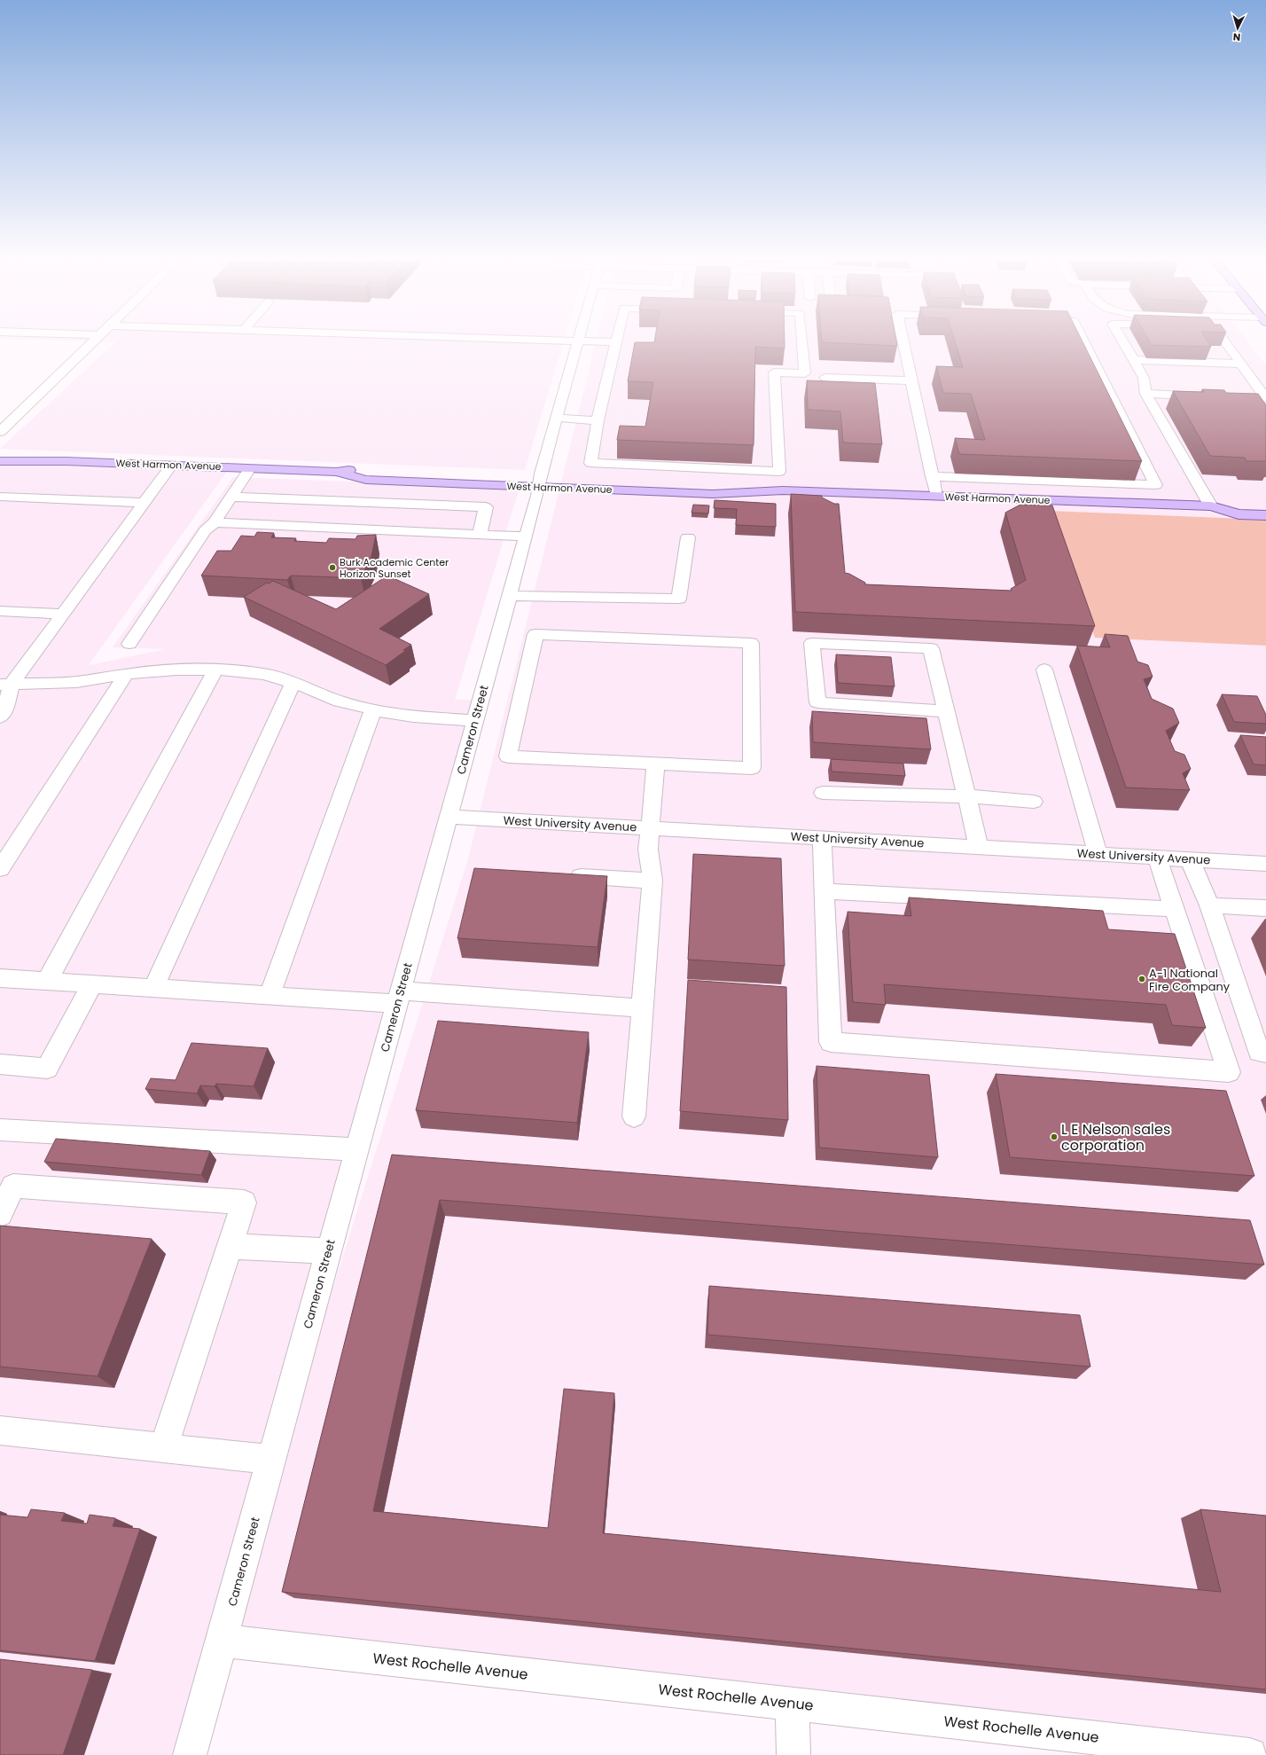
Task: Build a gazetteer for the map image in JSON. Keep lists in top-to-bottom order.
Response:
{
  "streets": {
    "main road": ["West Harmon Avenue"],
    "street": ["Cameron Street", "West University Avenue", "West Rochelle Avenue"]
  },
  "crossings": [
    ["West Harmon Avenue", "Cameron Street"],
    ["Cameron Street", "West University Avenue"],
    ["Cameron Street", "West Rochelle Avenue"]
  ],
  "places": ["Burk Academic Center Horizon Sunset", "A-1 National Fire Company", "L E Nelson sales corporation"],
  "north": "bottom"
}
